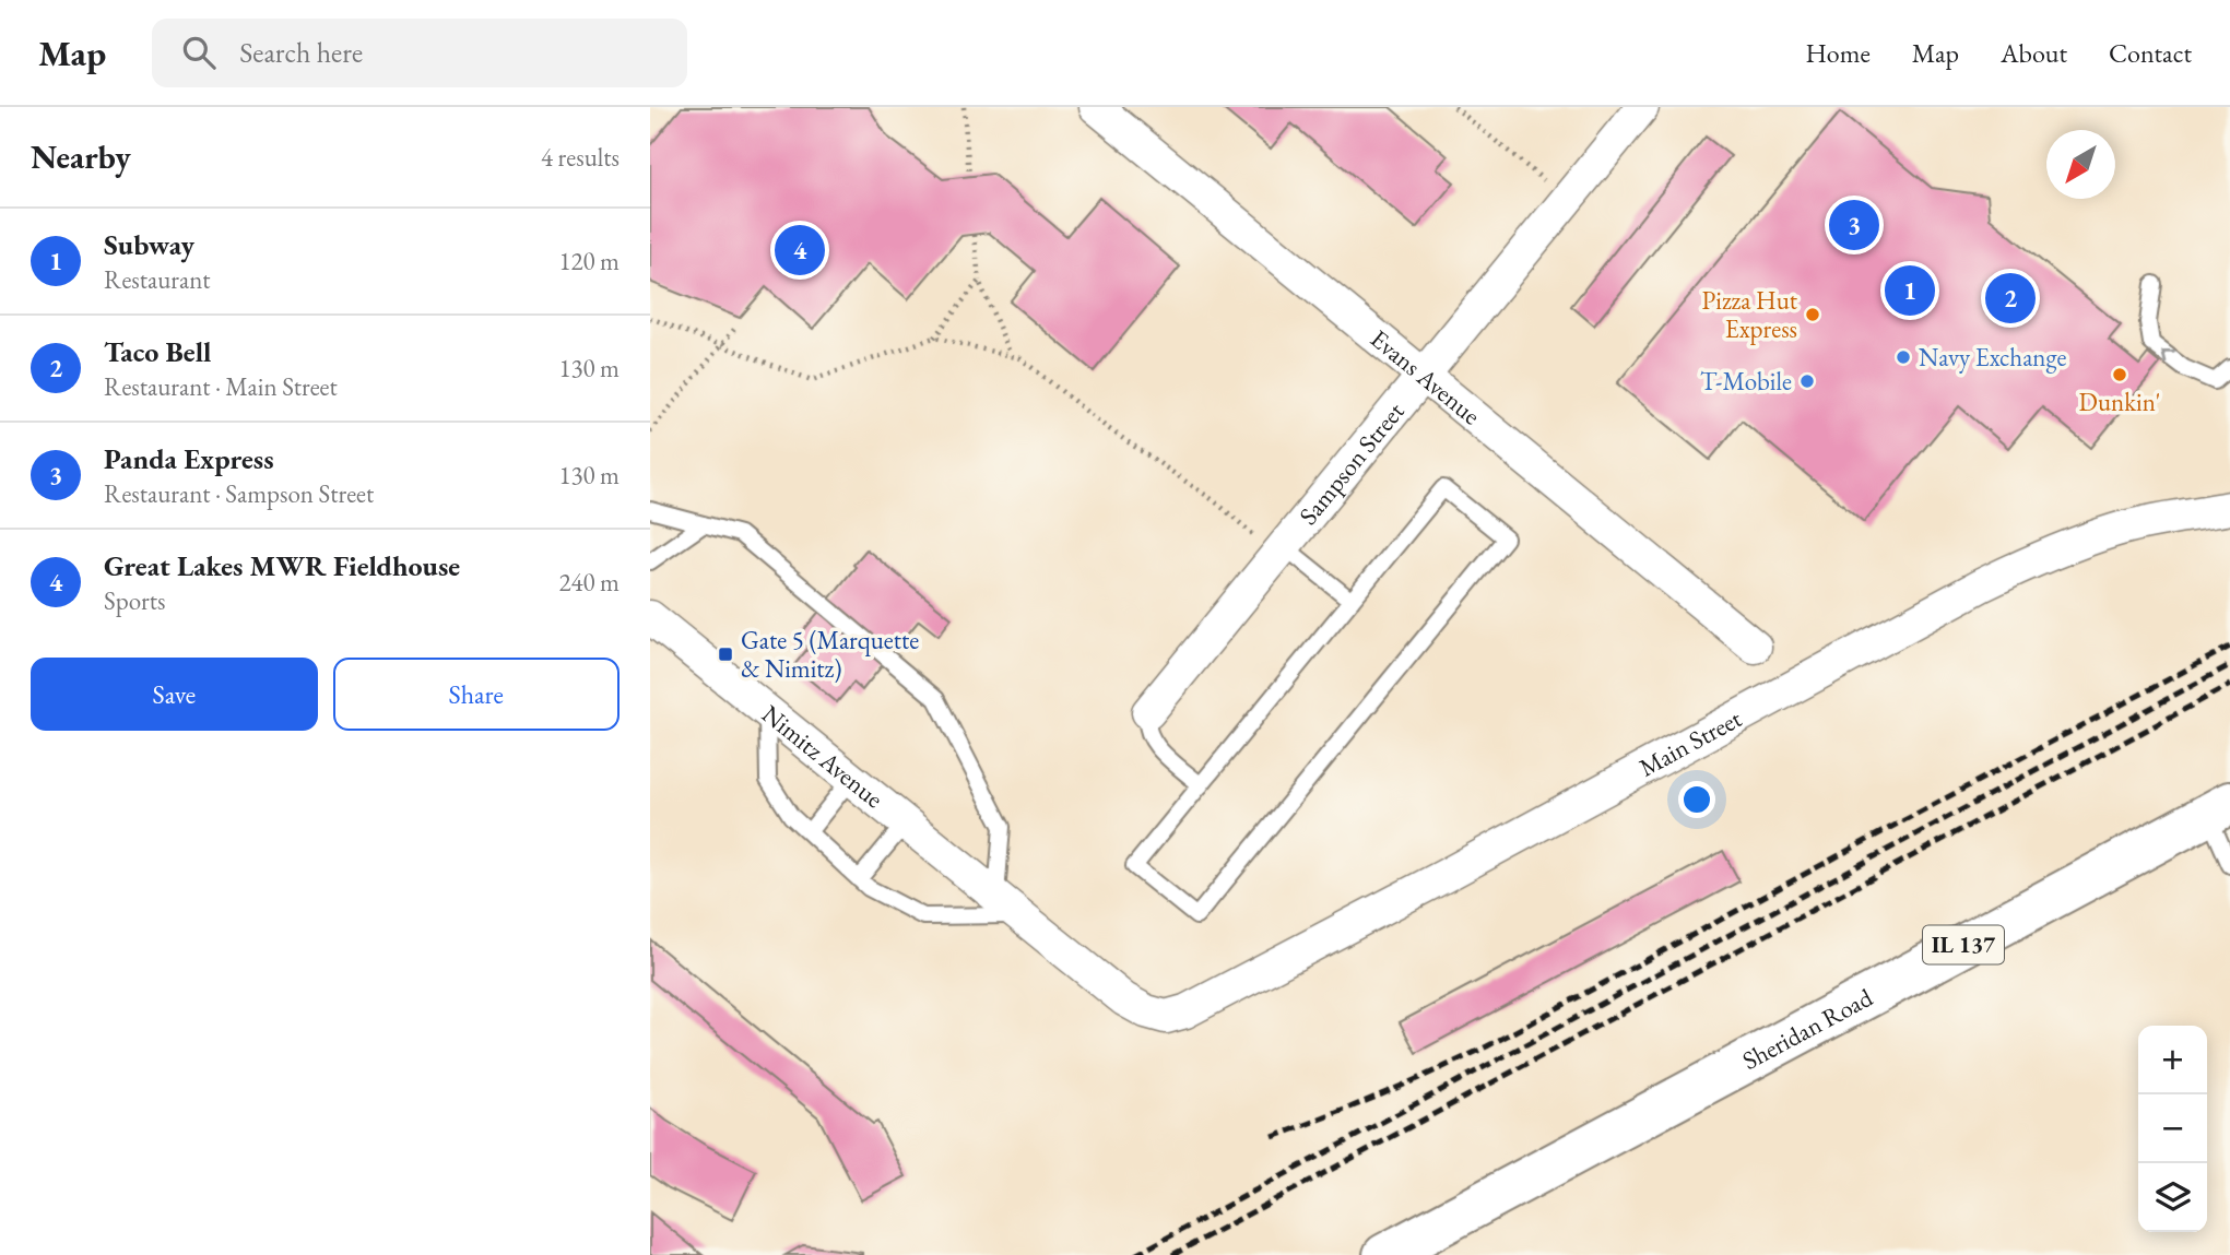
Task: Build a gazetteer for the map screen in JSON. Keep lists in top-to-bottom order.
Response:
{
  "streets": {
    "highway": ["IL 137", "Sheridan Road"],
    "street": [
      "Evans Avenue",
      "Sampson Street",
      "Main Street",
      "Nimitz Avenue"
    ]
  },
  "crossings": [
    ["Evans Avenue", "Sampson Street"],
    ["Main Street", "Nimitz Avenue"]
  ],
  "places": {
    "other": [
      "Pizza Hut Express",
      "Navy Exchange",
      "Dunkin'",
      "T-Mobile"
    ],
    "transit": ["Gate 5 (Marquette & Nimitz)"]
  },
  "north": "bottom left",
  "page": {
    "header": "Map",
    "search": "Search here",
    "nav": [
      "Home",
      "Map",
      "About",
      "Contact"
    ],
    "heading": ["Nearby", "4 results"],
    "pins": [
      "3",
      "4",
      "1",
      "2"
    ],
    "list": [
      {
        "mark": "1",
        "name": "Subway",
        "note": "Restaurant",
        "value": "120 m"
      },
      {
        "mark": "2",
        "name": "Taco Bell",
        "note": "Restaurant · Main Street",
        "value": "130 m"
      },
      {
        "mark": "3",
        "name": "Panda Express",
        "note": "Restaurant · Sampson Street",
        "value": "130 m"
      },
      {
        "mark": "4",
        "name": "Great Lakes MWR Fieldhouse",
        "note": "Sports",
        "value": "240 m"
      }
    ],
    "buttons": ["Save", "Share"],
    "map_buttons": ["+", "−"]
  }
}
